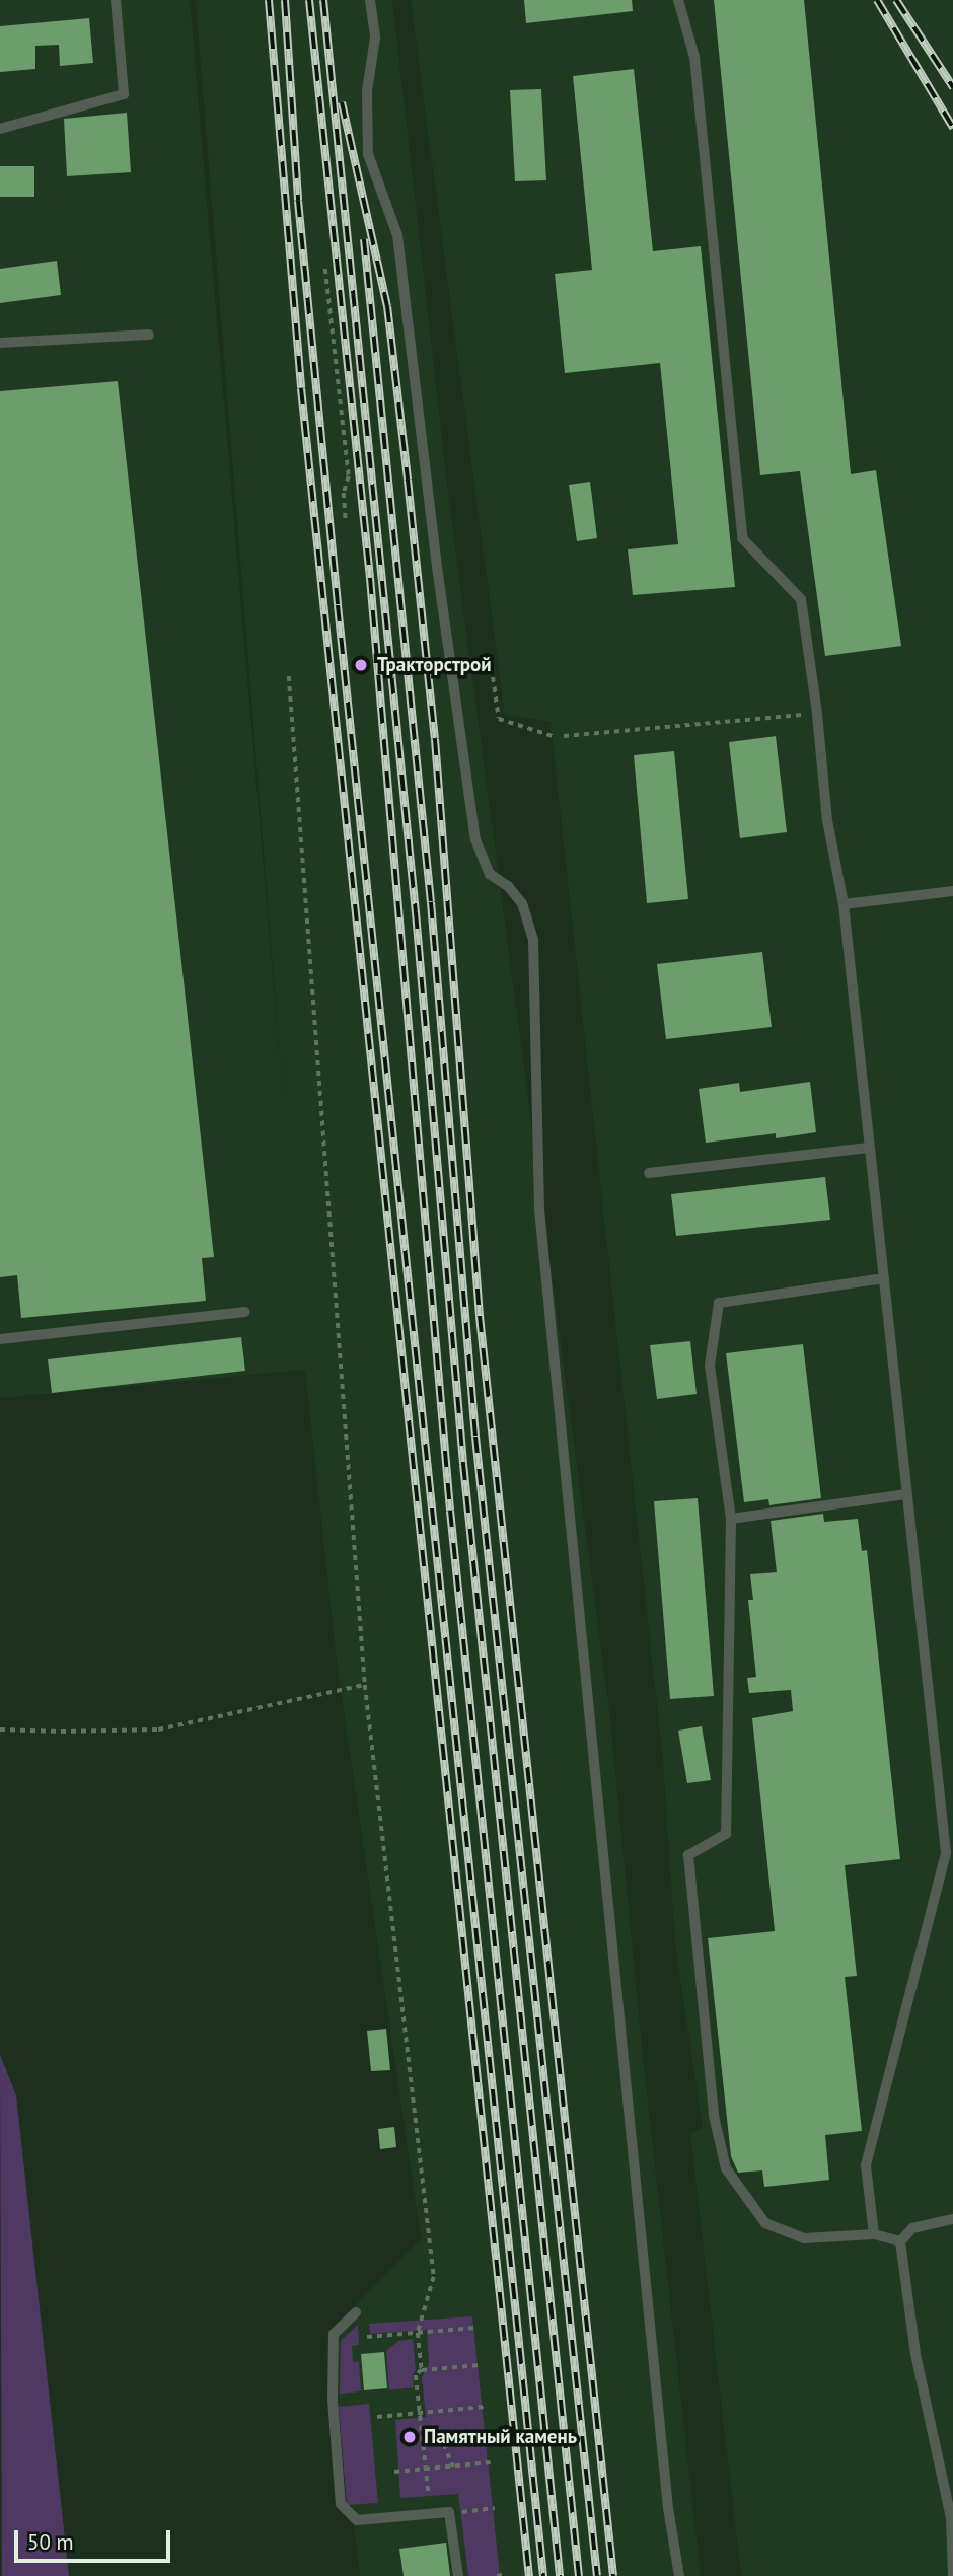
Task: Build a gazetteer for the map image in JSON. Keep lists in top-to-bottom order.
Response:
{
  "places": ["Тракторстрой", "Памятный камень"],
  "scale_bar": "50 m"
}
